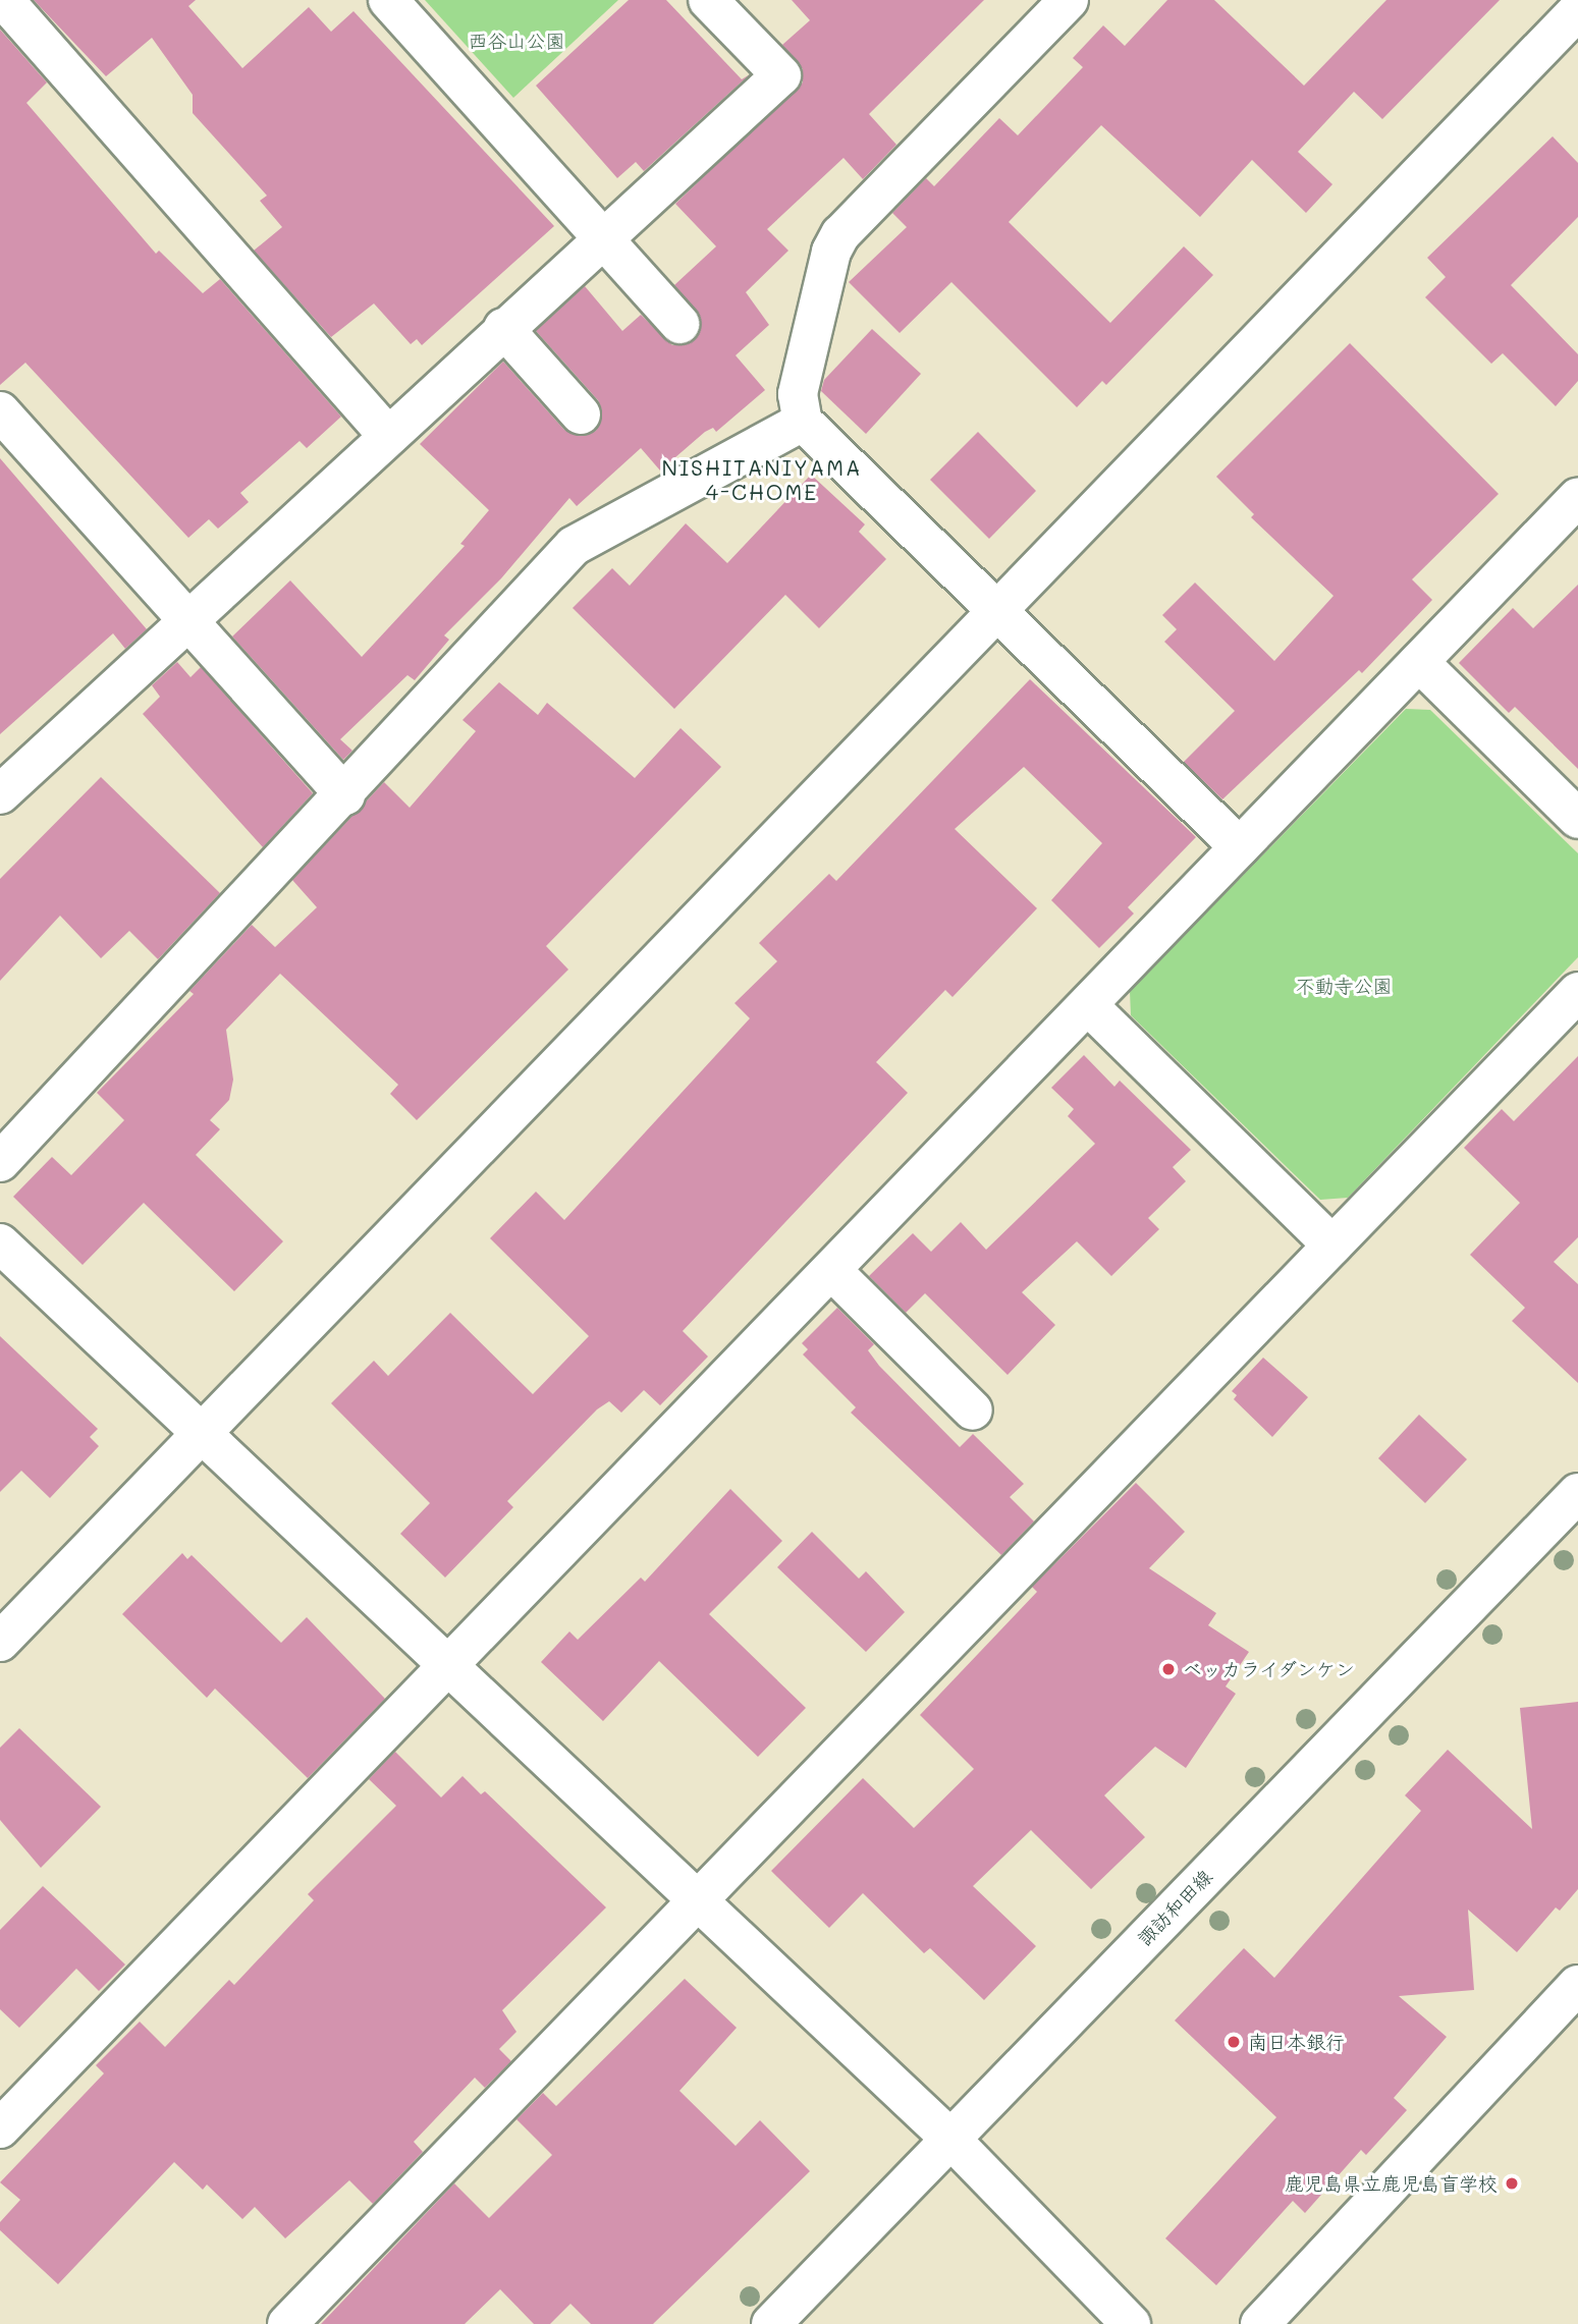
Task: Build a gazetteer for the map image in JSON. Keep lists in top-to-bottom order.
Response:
{
  "streets": {
    "street": ["諏訪和田線"]
  },
  "districts": ["NISHITANIYAMA 4-CHOME"],
  "parks": ["西谷山公園", "不動寺公園"],
  "places": ["ベッカライダンケン", "南日本銀行", "鹿児島県立鹿児島盲学校"]
}
